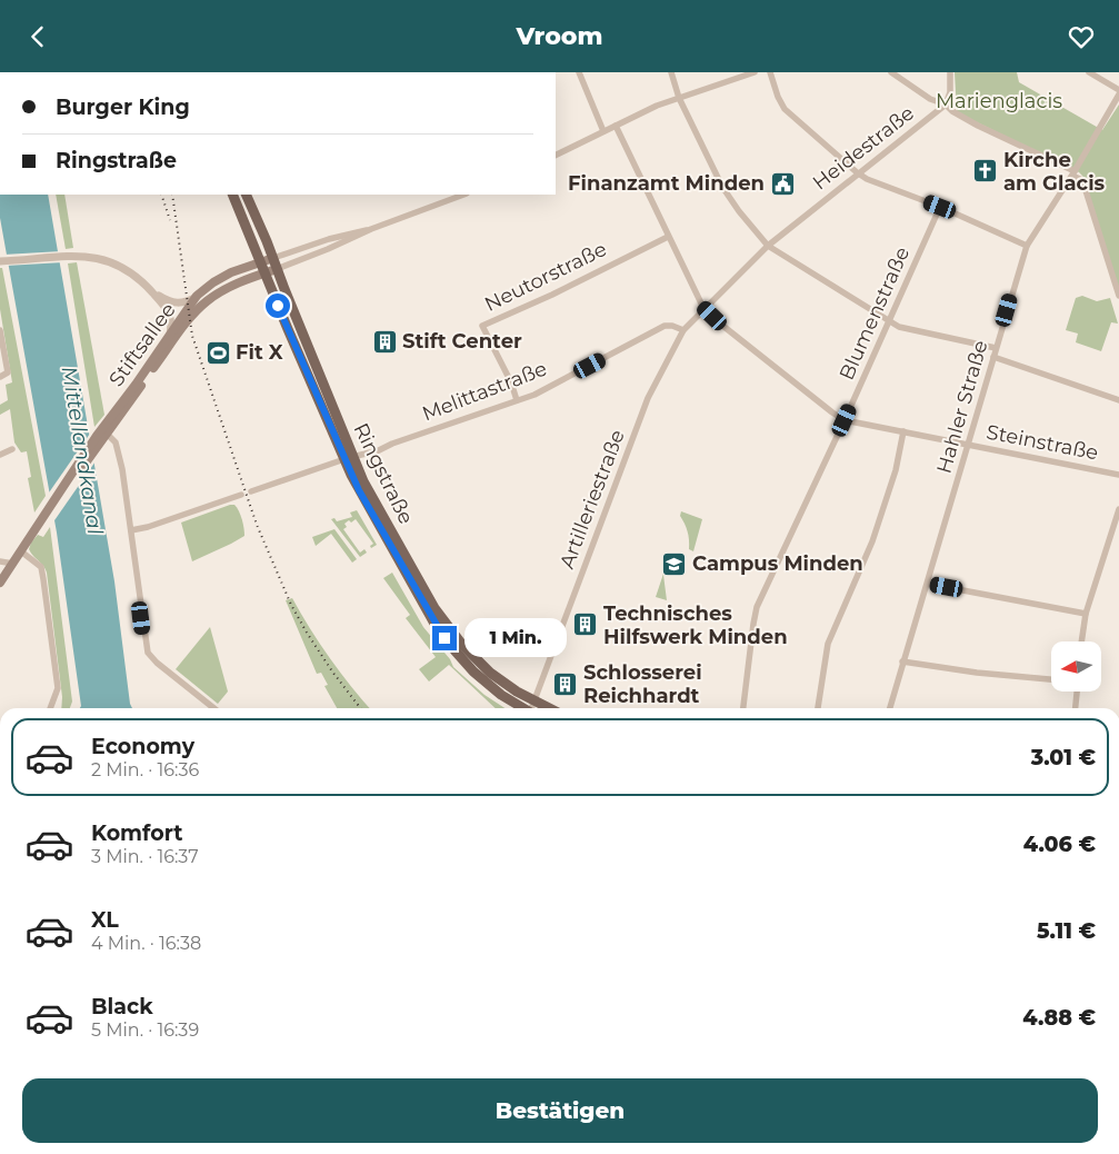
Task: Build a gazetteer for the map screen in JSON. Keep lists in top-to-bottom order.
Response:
{
  "streets": {
    "main road": ["Stiftsallee", "Ringstraße"],
    "street": [
      "Heidestraße",
      "Neutorstraße",
      "Blumenstraße",
      "Melittastraße",
      "Hahler Straße",
      "Steinstraße",
      "Artilleriestraße"
    ]
  },
  "crossings": [
    ["Heidestraße", "Steinstraße"],
    ["Heidestraße", "Artilleriestraße"],
    ["Neutorstraße", "Melittastraße"],
    ["Neutorstraße", "Steinstraße"],
    ["Blumenstraße", "Steinstraße"],
    ["Stiftsallee", "Ringstraße"],
    ["Melittastraße", "Ringstraße"],
    ["Melittastraße", "Artilleriestraße"],
    ["Hahler Straße", "Steinstraße"],
    ["Steinstraße", "Artilleriestraße"],
    ["Ringstraße", "Artilleriestraße"]
  ],
  "water": ["Mittellandkanal"],
  "parks": ["Marienglacis"],
  "places": {
    "church": ["Kirche am Glacis"],
    "public building": ["Finanzamt Minden"],
    "building": ["Stift Center", "Technisches Hilfswerk Minden", "Schlosserei Reichhardt"],
    "sports": ["Fit X"],
    "school or university": ["Campus Minden"]
  },
  "north": "left",
  "page": {
    "header": "Vroom",
    "banner": ["Burger King", "Ringstraße"],
    "bubble": "1 Min.",
    "list": [
      {
        "name": "Economy",
        "note": "2 Min. · 16:36",
        "value": "3.01 €"
      },
      {
        "name": "Komfort",
        "note": "3 Min. · 16:37",
        "value": "4.06 €"
      },
      {
        "name": "XL",
        "note": "4 Min. · 16:38",
        "value": "5.11 €"
      },
      {
        "name": "Black",
        "note": "5 Min. · 16:39",
        "value": "4.88 €"
      }
    ],
    "buttons": "Bestätigen"
  }
}
